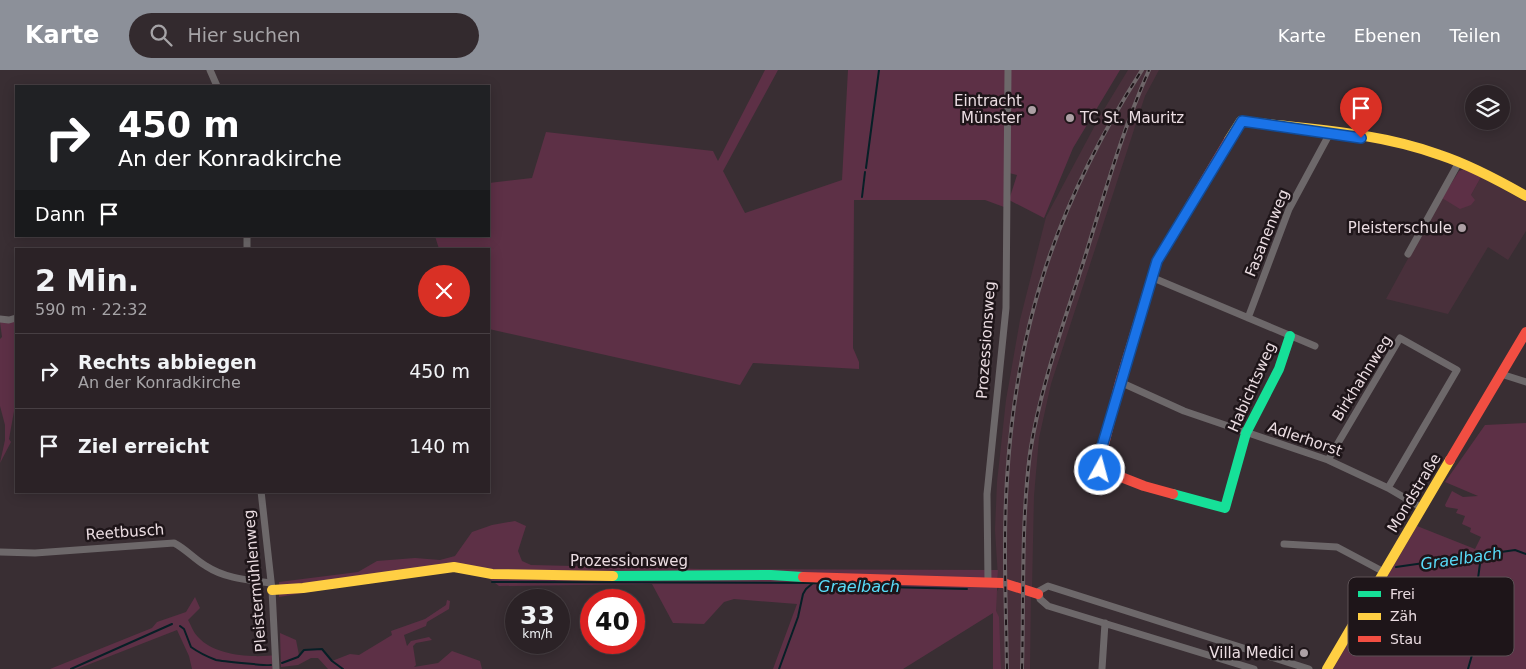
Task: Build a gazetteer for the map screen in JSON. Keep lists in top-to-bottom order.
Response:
{
  "streets": {
    "street": [
      "Fasanenweg",
      "Prozessionsweg",
      "Birkhahnweg",
      "Habichtsweg",
      "Adlerhorst",
      "Mondstraße",
      "Reetbusch",
      "Pleistermühlenweg"
    ]
  },
  "crossings": [
    ["Prozessionsweg", "Reetbusch"],
    ["Prozessionsweg", "Pleistermühlenweg"],
    ["Birkhahnweg", "Adlerhorst"],
    ["Habichtsweg", "Adlerhorst"],
    ["Adlerhorst", "Mondstraße"],
    ["Reetbusch", "Pleistermühlenweg"]
  ],
  "water": ["Graelbach"],
  "places": [
    "Eintracht Münster",
    "TC St. Mauritz",
    "Pleisterschule",
    "Villa Medici"
  ],
  "legend": ["Frei", "Zäh", "Stau"],
  "page": {
    "header": "Karte",
    "search": "Hier suchen",
    "nav": ["Karte", "Ebenen", "Teilen"],
    "turn": ["450 m", "An der Konradkirche"],
    "then": "Dann",
    "heading": ["2 Min.", "590 m · 22:32"],
    "list": [
      {
        "name": "Rechts abbiegen",
        "note": "An der Konradkirche",
        "value": "450 m"
      },
      {
        "name": "Ziel erreicht",
        "value": "140 m"
      }
    ],
    "speed": "33 km/h",
    "limit": "40"
  }
}
